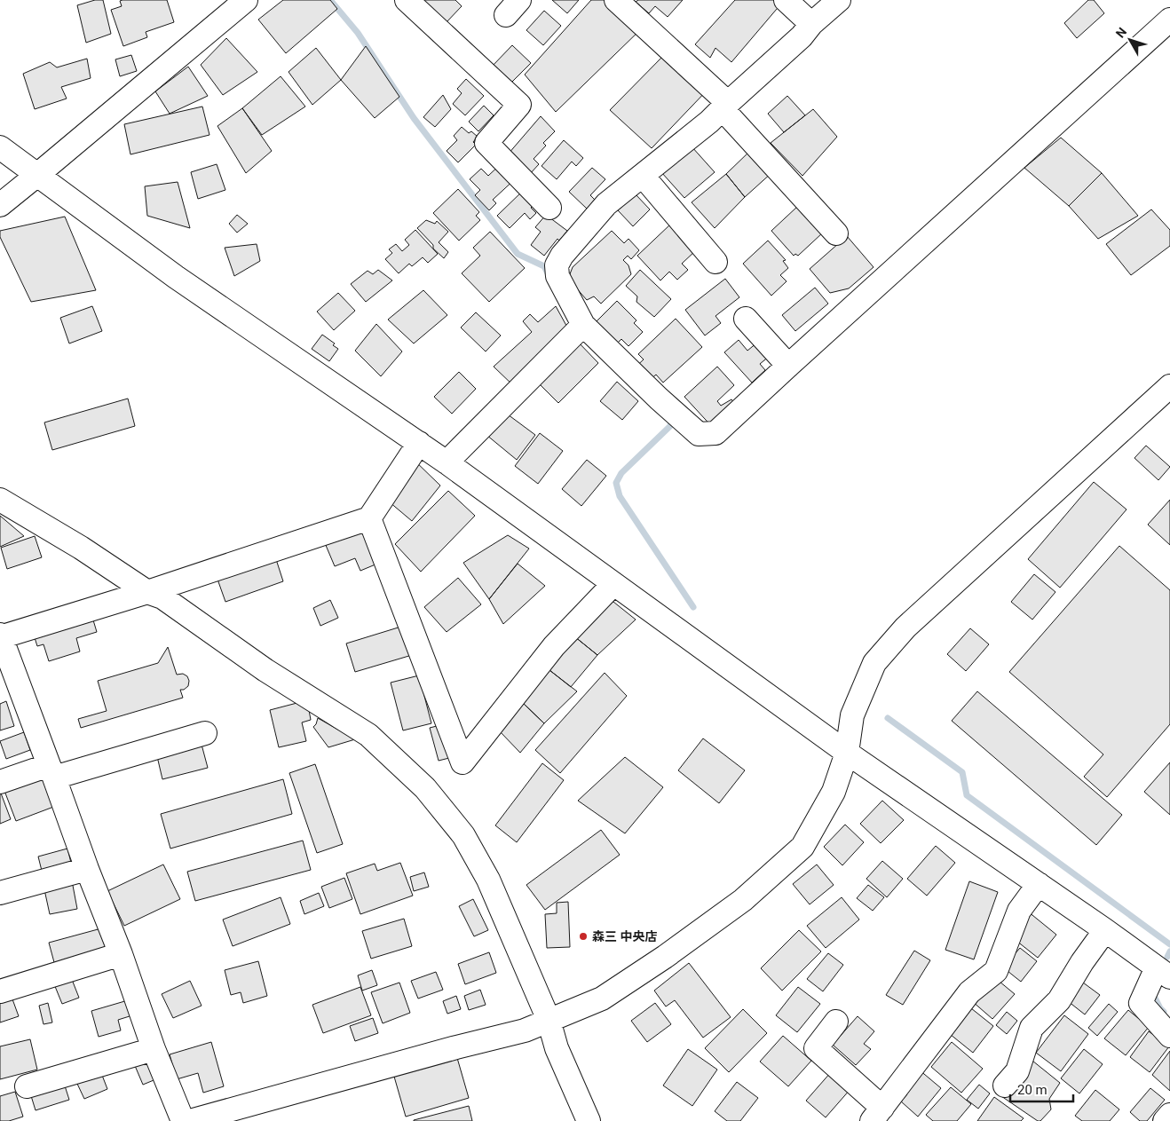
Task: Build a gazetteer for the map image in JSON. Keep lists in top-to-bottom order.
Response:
{
  "places": ["森三 中央店"],
  "scale_bar": "20 m",
  "north": "top left"
}
